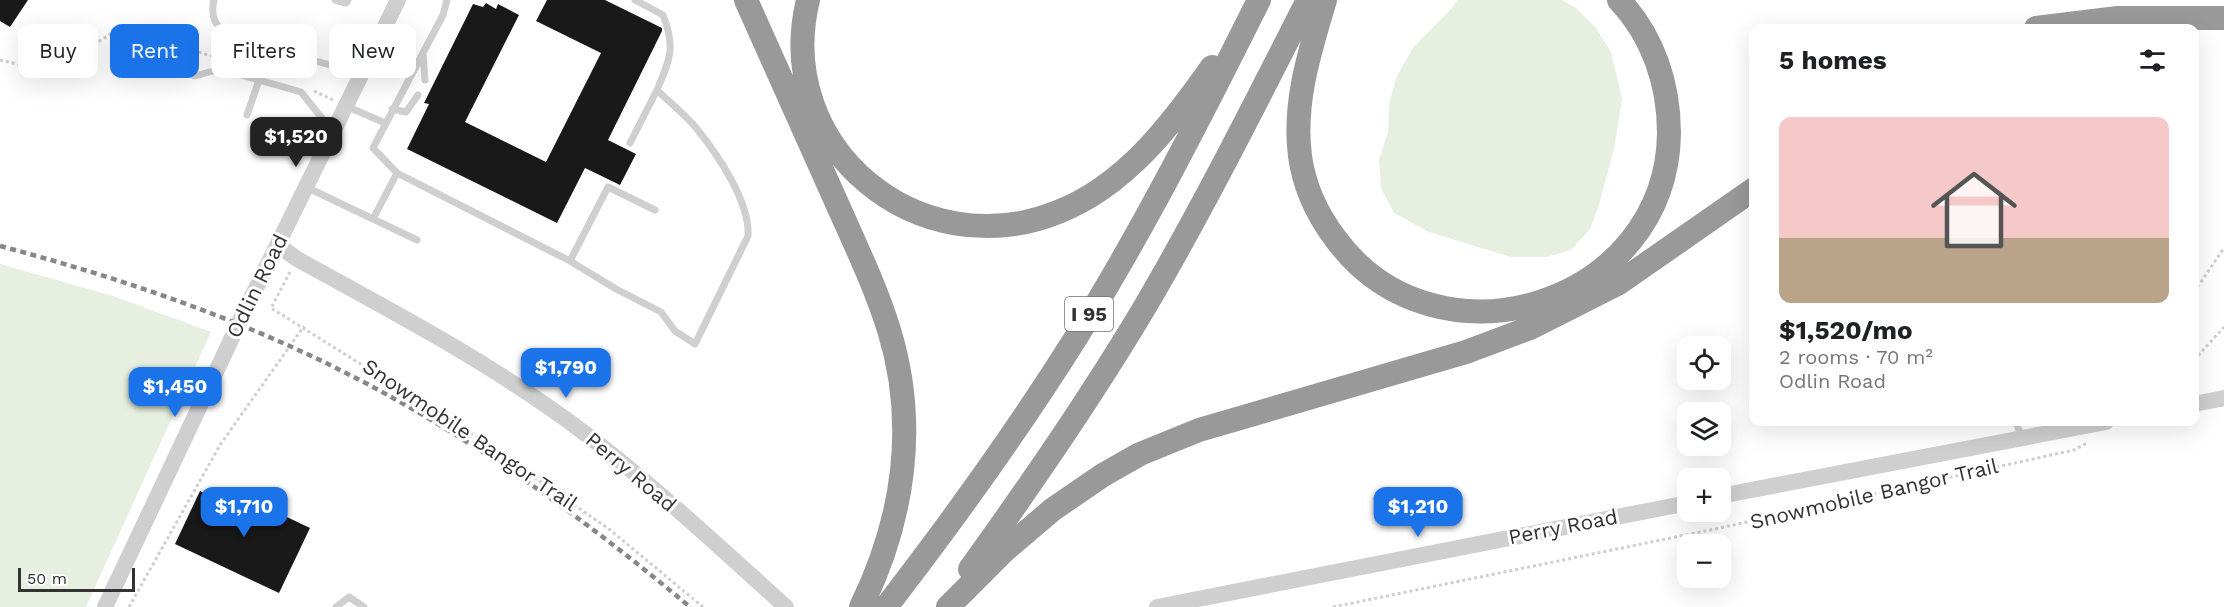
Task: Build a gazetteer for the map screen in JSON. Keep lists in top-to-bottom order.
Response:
{
  "streets": {
    "highway": ["I 95"],
    "street": ["Odlin Road", "Perry Road"],
    "path": ["Snowmobile Bangor Trail"]
  },
  "crossings": [
    ["Odlin Road", "Perry Road"],
    ["Snowmobile Bangor Trail", "Perry Road"]
  ],
  "scale_bar": "50 m",
  "page": {
    "chip": [
      "Buy",
      "Rent",
      "Filters",
      "New"
    ],
    "heading": "5 homes",
    "list": [
      {
        "name": "$1,520/mo",
        "note": "2 rooms · 70 m² · Odlin Road"
      }
    ],
    "price": [
      "$1,520",
      "$1,790",
      "$1,450",
      "$1,710",
      "$1,210"
    ],
    "map_buttons": ["+", "−"],
    "scale": "50 m"
  }
}
